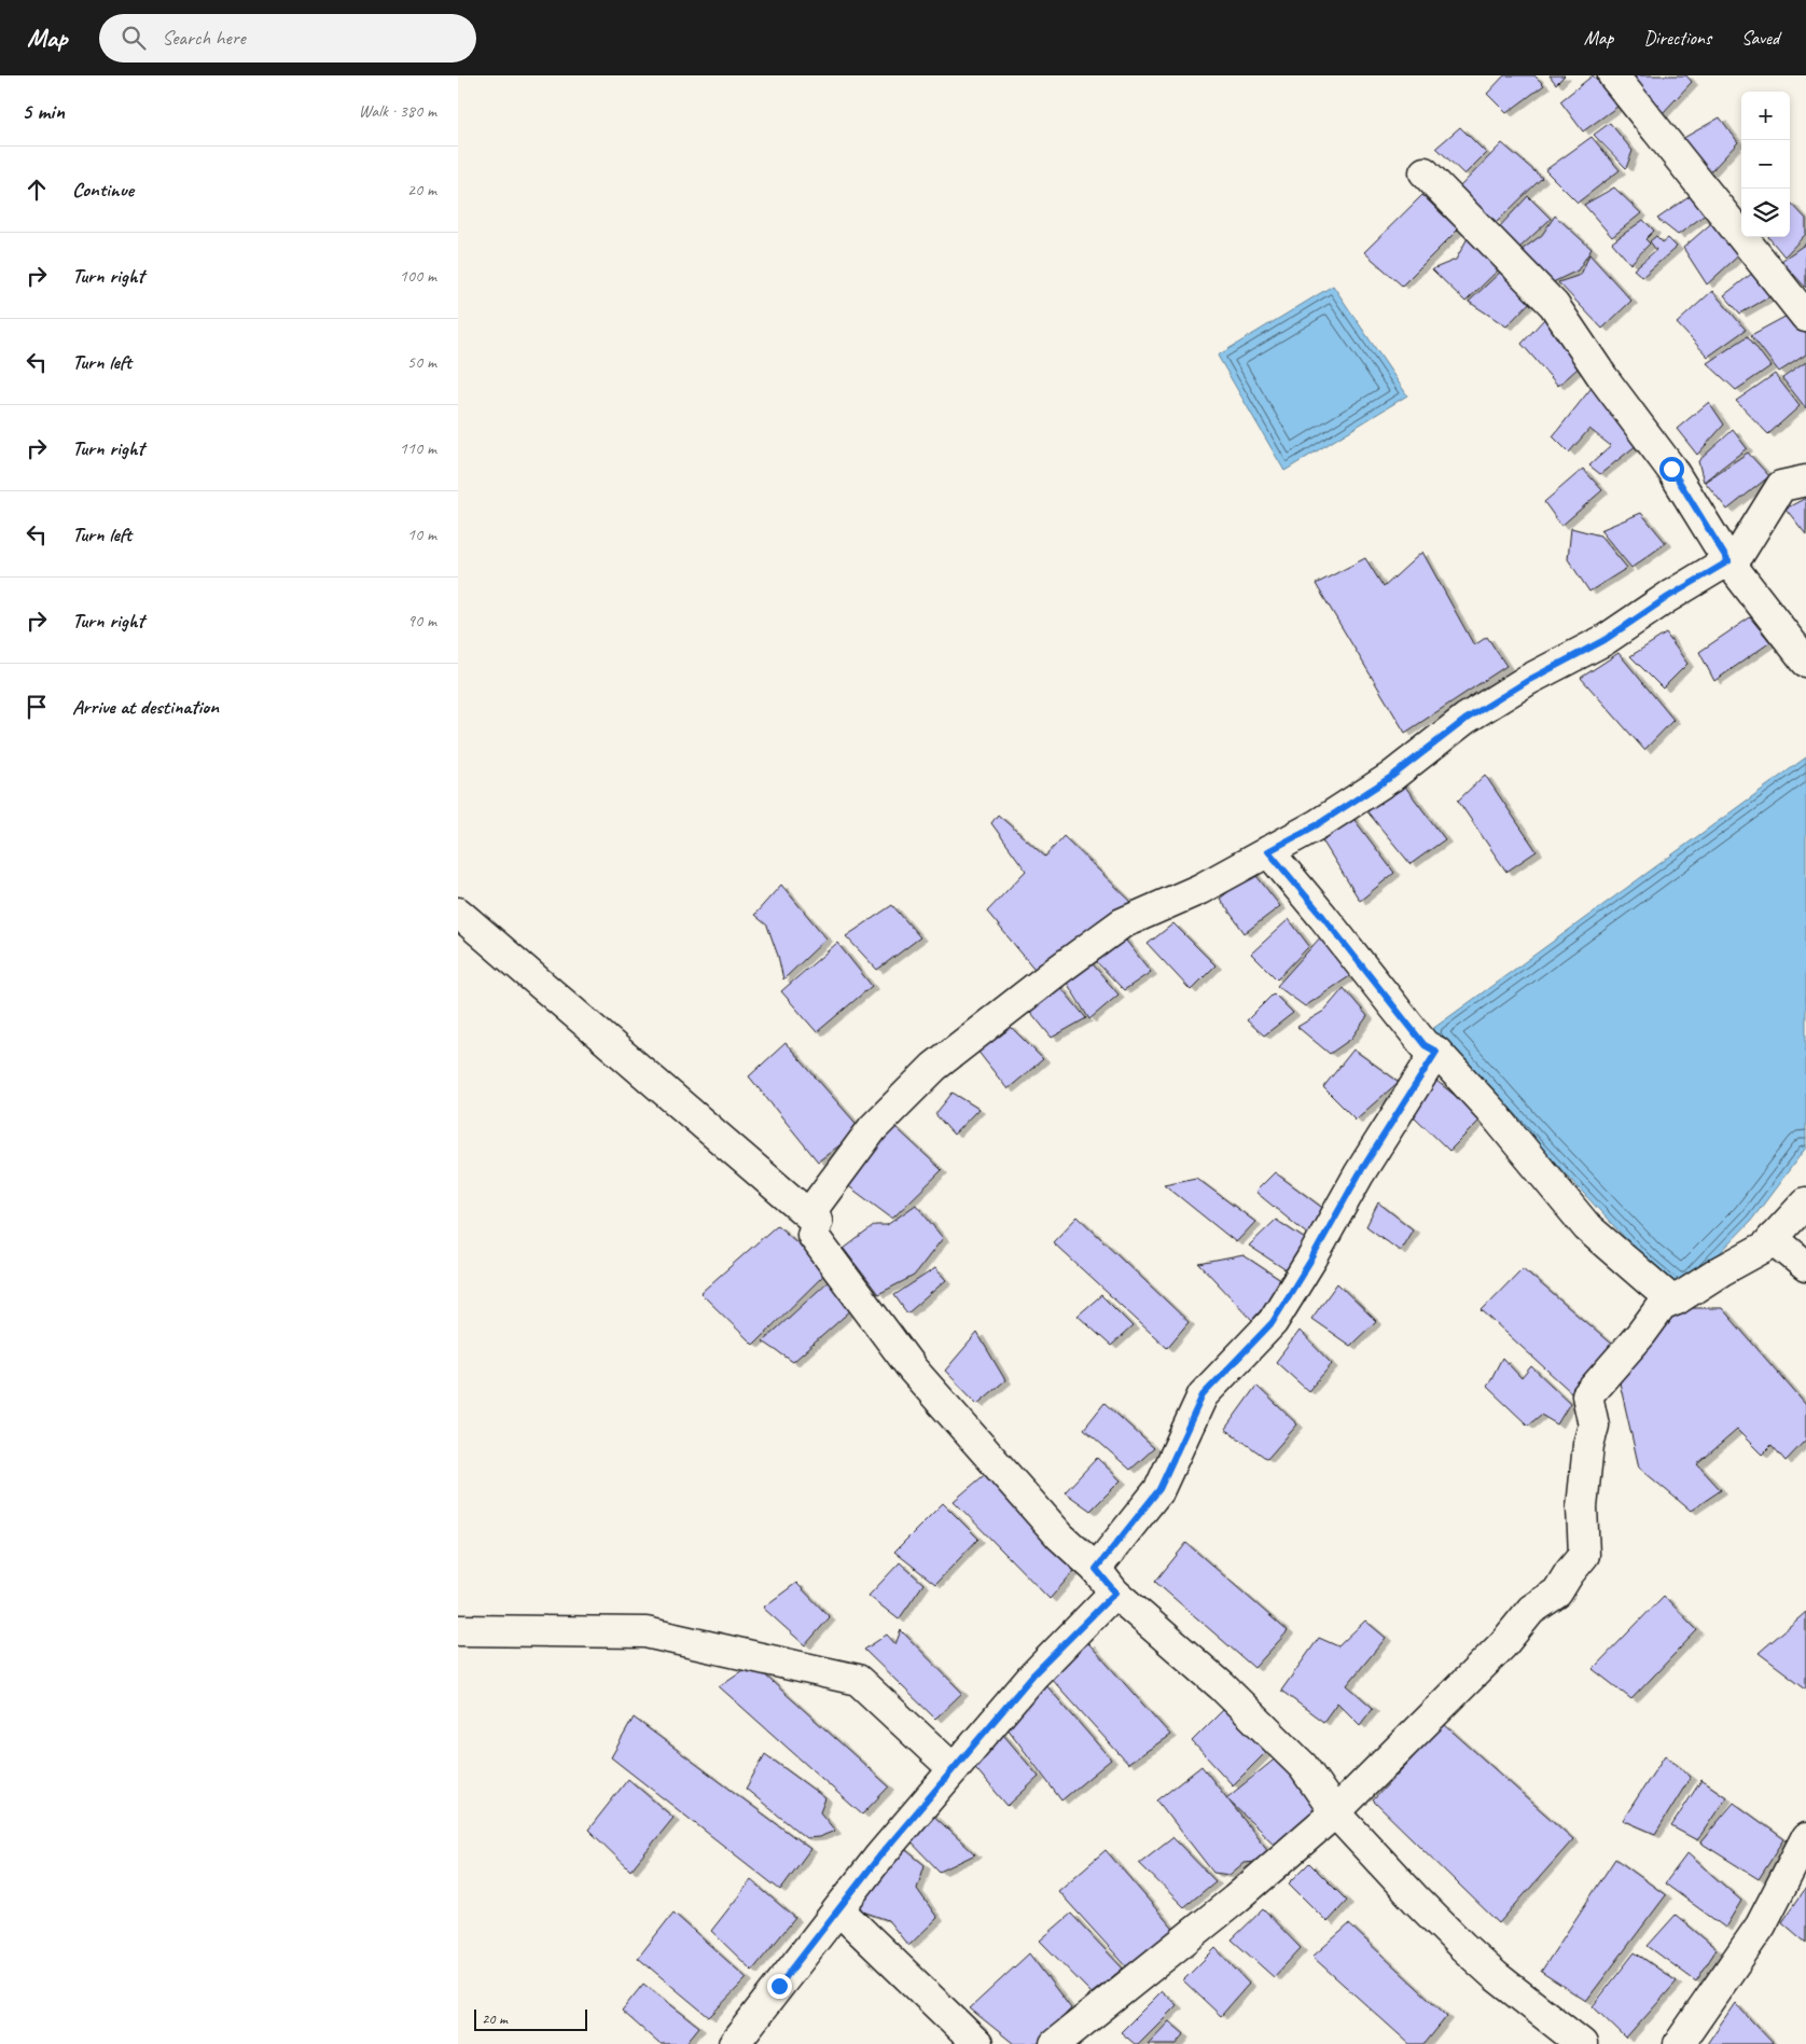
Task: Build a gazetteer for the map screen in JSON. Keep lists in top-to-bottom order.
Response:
{
  "scale_bar": "20 m",
  "page": {
    "header": "Map",
    "search": "Search here",
    "nav": ["Map", "Directions", "Saved"],
    "heading": ["5 min", "Walk · 380 m"],
    "map_buttons": ["+", "−"],
    "list": [
      ["Continue", "20 m"],
      ["Turn right", "100 m"],
      ["Turn left", "50 m"],
      ["Turn right", "110 m"],
      ["Turn left", "10 m"],
      ["Turn right", "90 m"],
      "Arrive at destination"
    ],
    "scale": "20 m"
  }
}
